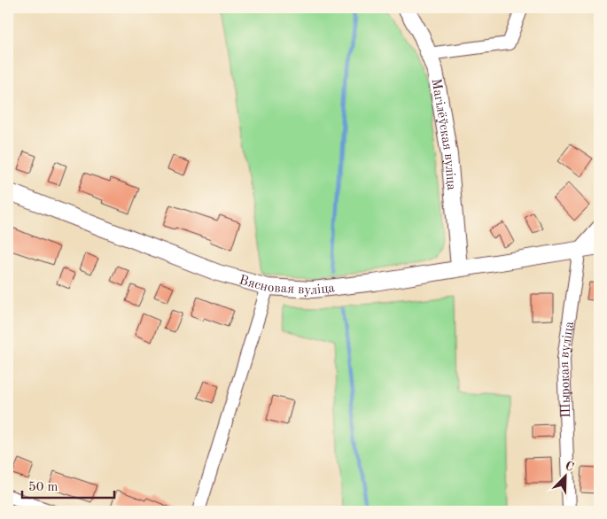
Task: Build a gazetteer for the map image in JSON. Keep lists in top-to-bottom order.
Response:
{
  "streets": {
    "street": ["Магілёўская вуліца", "Вясновая вуліца", "Шырокая вуліца"]
  },
  "crossings": [
    ["Магілёўская вуліца", "Вясновая вуліца"],
    ["Вясновая вуліца", "Шырокая вуліца"]
  ],
  "scale_bar": "50 m",
  "north": "top right"
}
